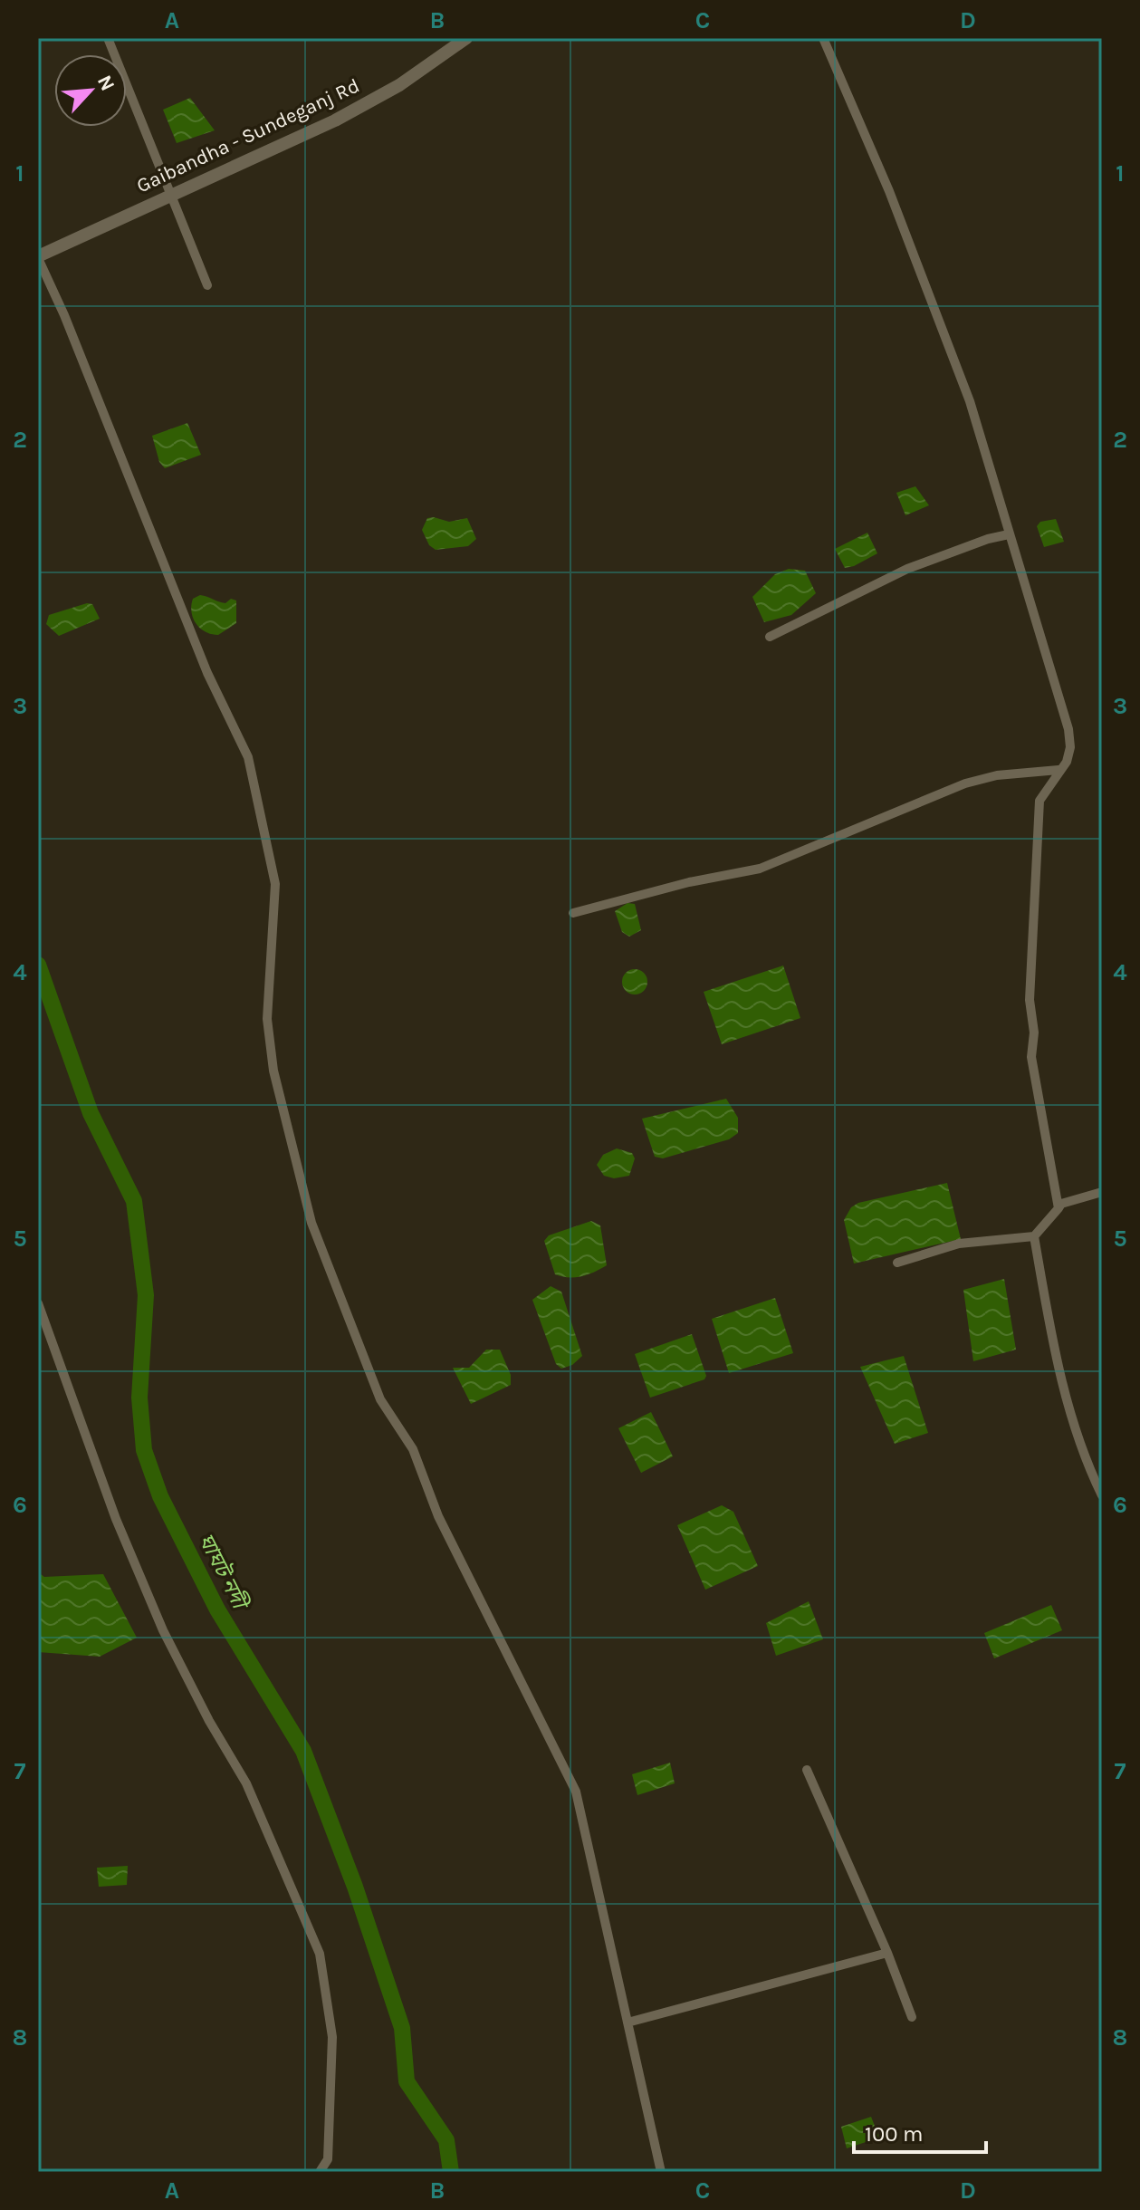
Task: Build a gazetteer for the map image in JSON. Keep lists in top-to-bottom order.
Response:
{
  "streets": {
    "main road": ["Gaibandha - Sundeganj Rd"]
  },
  "water": ["ঘাঘট নদী"],
  "scale_bar": "100 m",
  "north": "top right",
  "grid": {
    "columns": [
      "A",
      "B",
      "C",
      "D"
    ],
    "rows": [
      "1",
      "2",
      "3",
      "4",
      "5",
      "6",
      "7",
      "8"
    ]
  }
}
